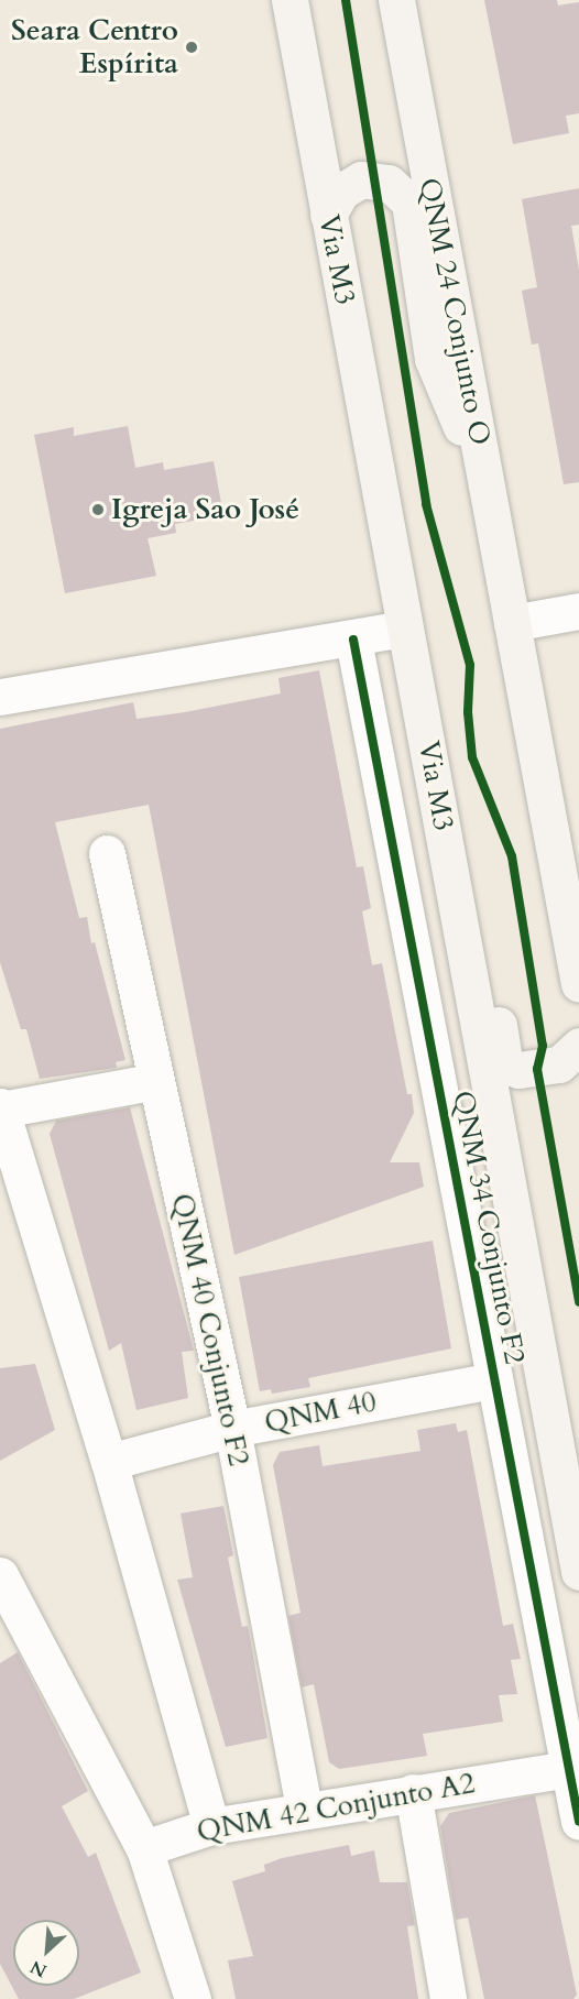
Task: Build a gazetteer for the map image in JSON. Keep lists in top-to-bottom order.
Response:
{
  "streets": {
    "main road": ["Via M3", "QNM 24 Conjunto O"],
    "street": [
      "QNM 34 Conjunto F2",
      "QNM 40 Conjunto F2",
      "QNM 40",
      "QNM 42 Conjunto A2"
    ]
  },
  "crossings": [
    ["QNM 34 Conjunto F2", "QNM 40"],
    ["QNM 34 Conjunto F2", "QNM 42 Conjunto A2"],
    ["QNM 40 Conjunto F2", "QNM 40"],
    ["QNM 40 Conjunto F2", "QNM 42 Conjunto A2"]
  ],
  "places": ["Seara Centro Espírita", "Igreja Sao José"],
  "north": "bottom left"
}
